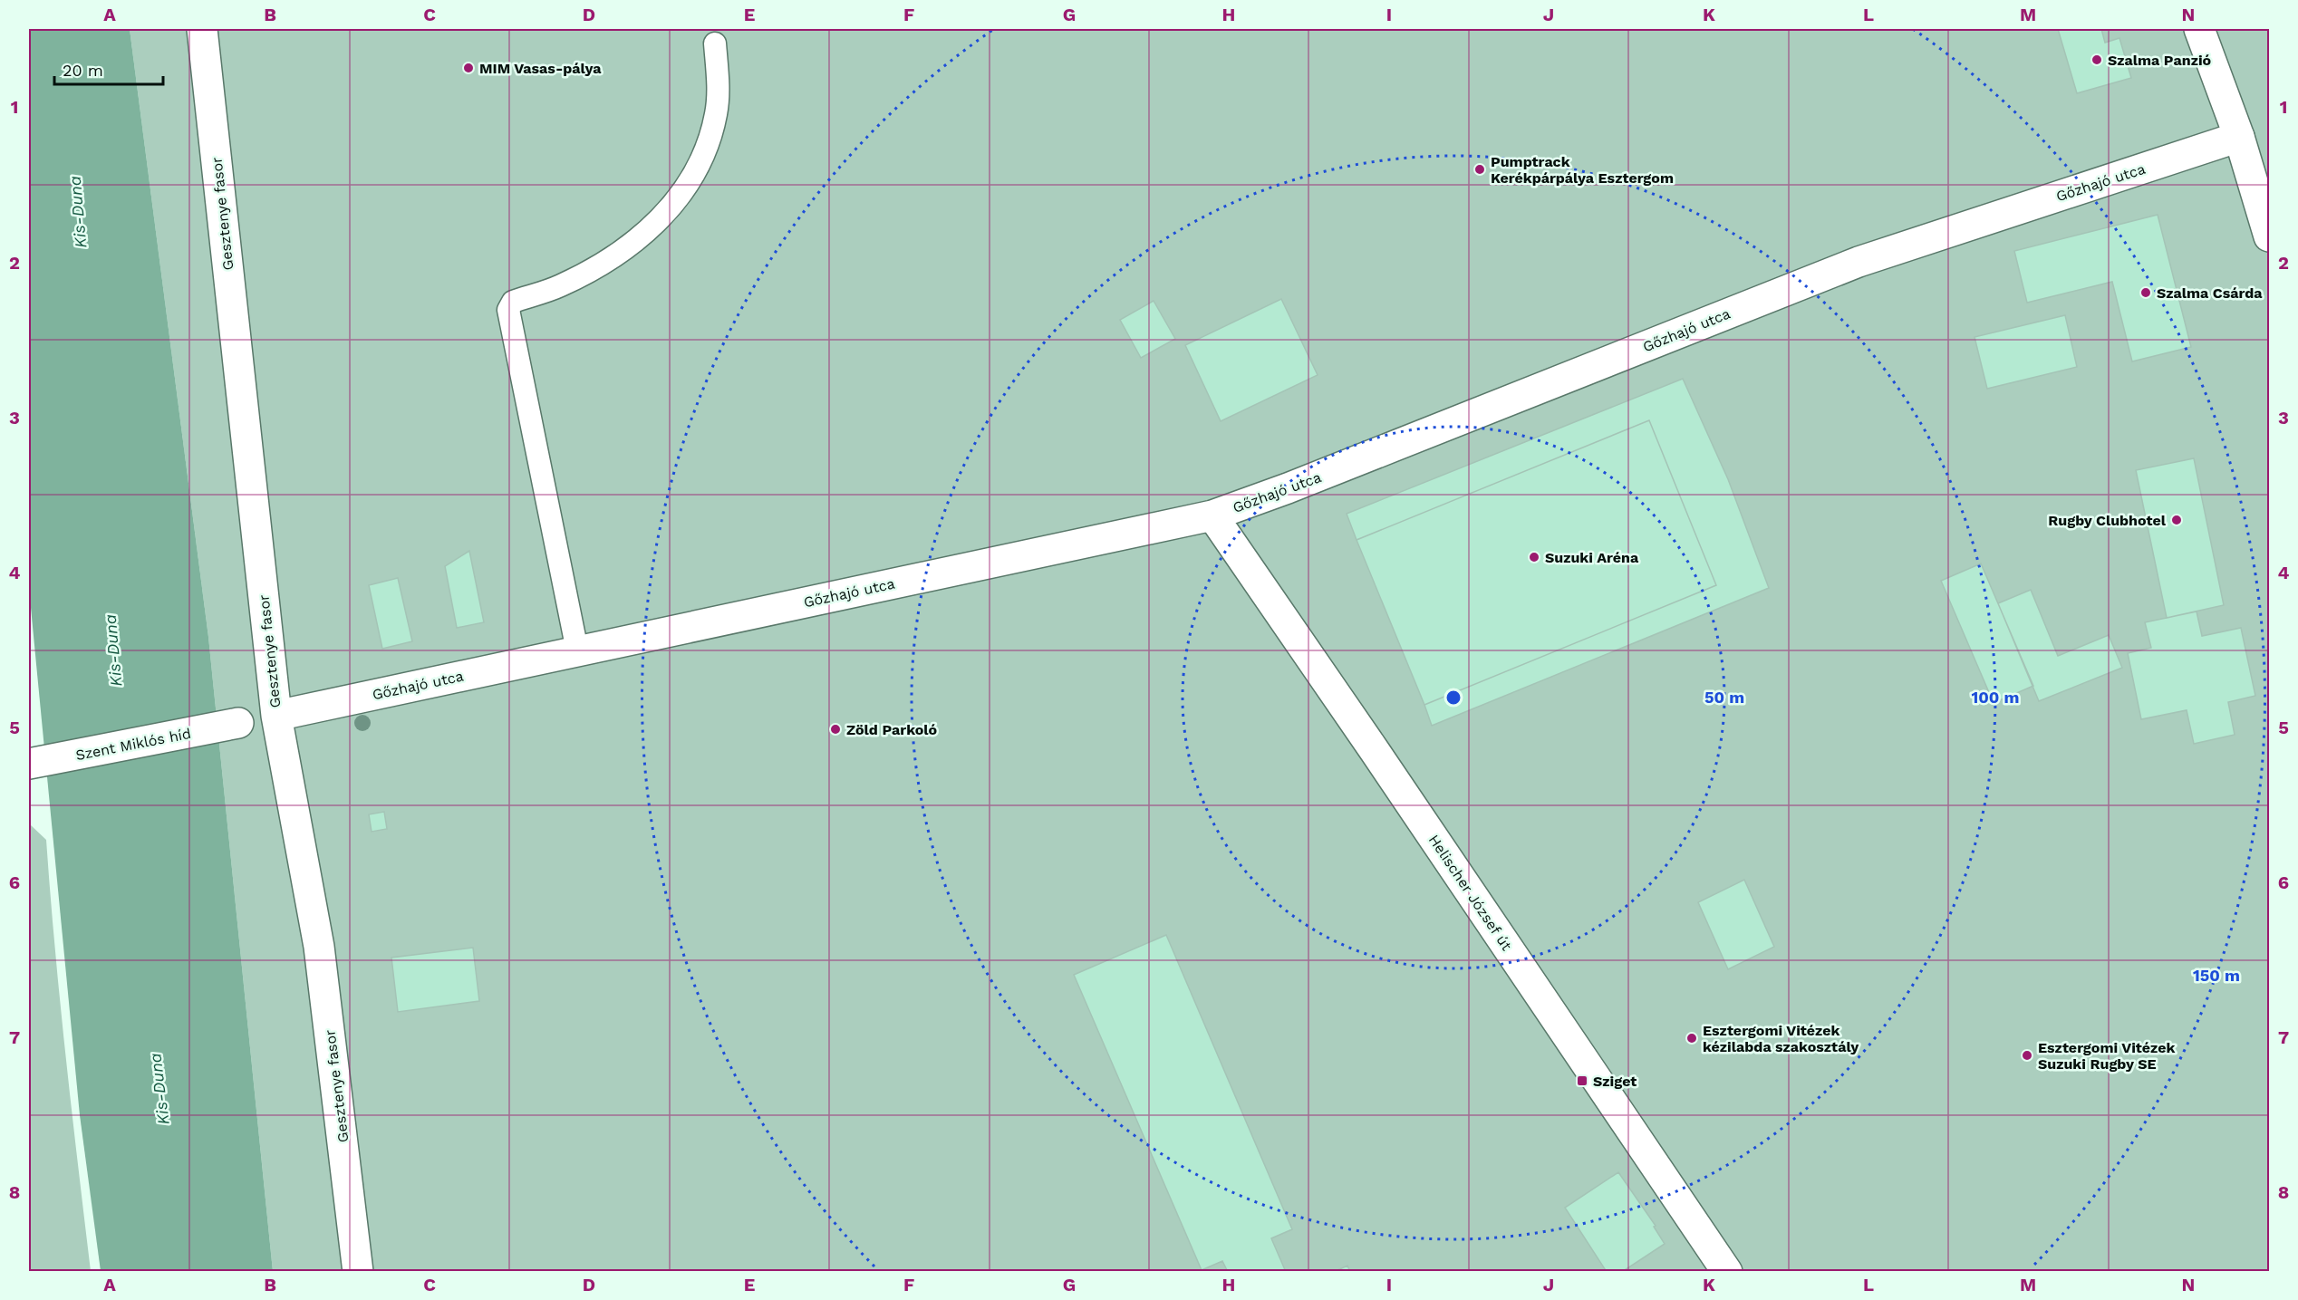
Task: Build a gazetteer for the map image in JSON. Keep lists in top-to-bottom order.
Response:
{
  "streets": {
    "street": [
      "Gőzhajó utca",
      "Gesztenye fasor",
      "Szent Miklós híd",
      "Helischer József út"
    ]
  },
  "crossings": [
    ["Gőzhajó utca", "Gesztenye fasor"],
    ["Gőzhajó utca", "Helischer József út"]
  ],
  "water": ["Kis-Duna"],
  "places": {
    "other": [
      "Szalma Panzió",
      "MIM Vasas-pálya",
      "Pumptrack Kerékpárpálya Esztergom",
      "Szalma Csárda",
      "Rugby Clubhotel",
      "Suzuki Aréna",
      "Zöld Parkoló",
      "Esztergomi Vitézek kézilabda szakosztály",
      "Esztergomi Vitézek Suzuki Rugby SE"
    ],
    "transit": ["Sziget"]
  },
  "scale_bar": "20 m",
  "grid": {
    "columns": [
      "A",
      "B",
      "C",
      "D",
      "E",
      "F",
      "G",
      "H",
      "I",
      "J",
      "K",
      "L",
      "M",
      "N"
    ],
    "rows": [
      "1",
      "2",
      "3",
      "4",
      "5",
      "6",
      "7",
      "8"
    ]
  },
  "rings": ["50 m", "100 m", "150 m"]
}
